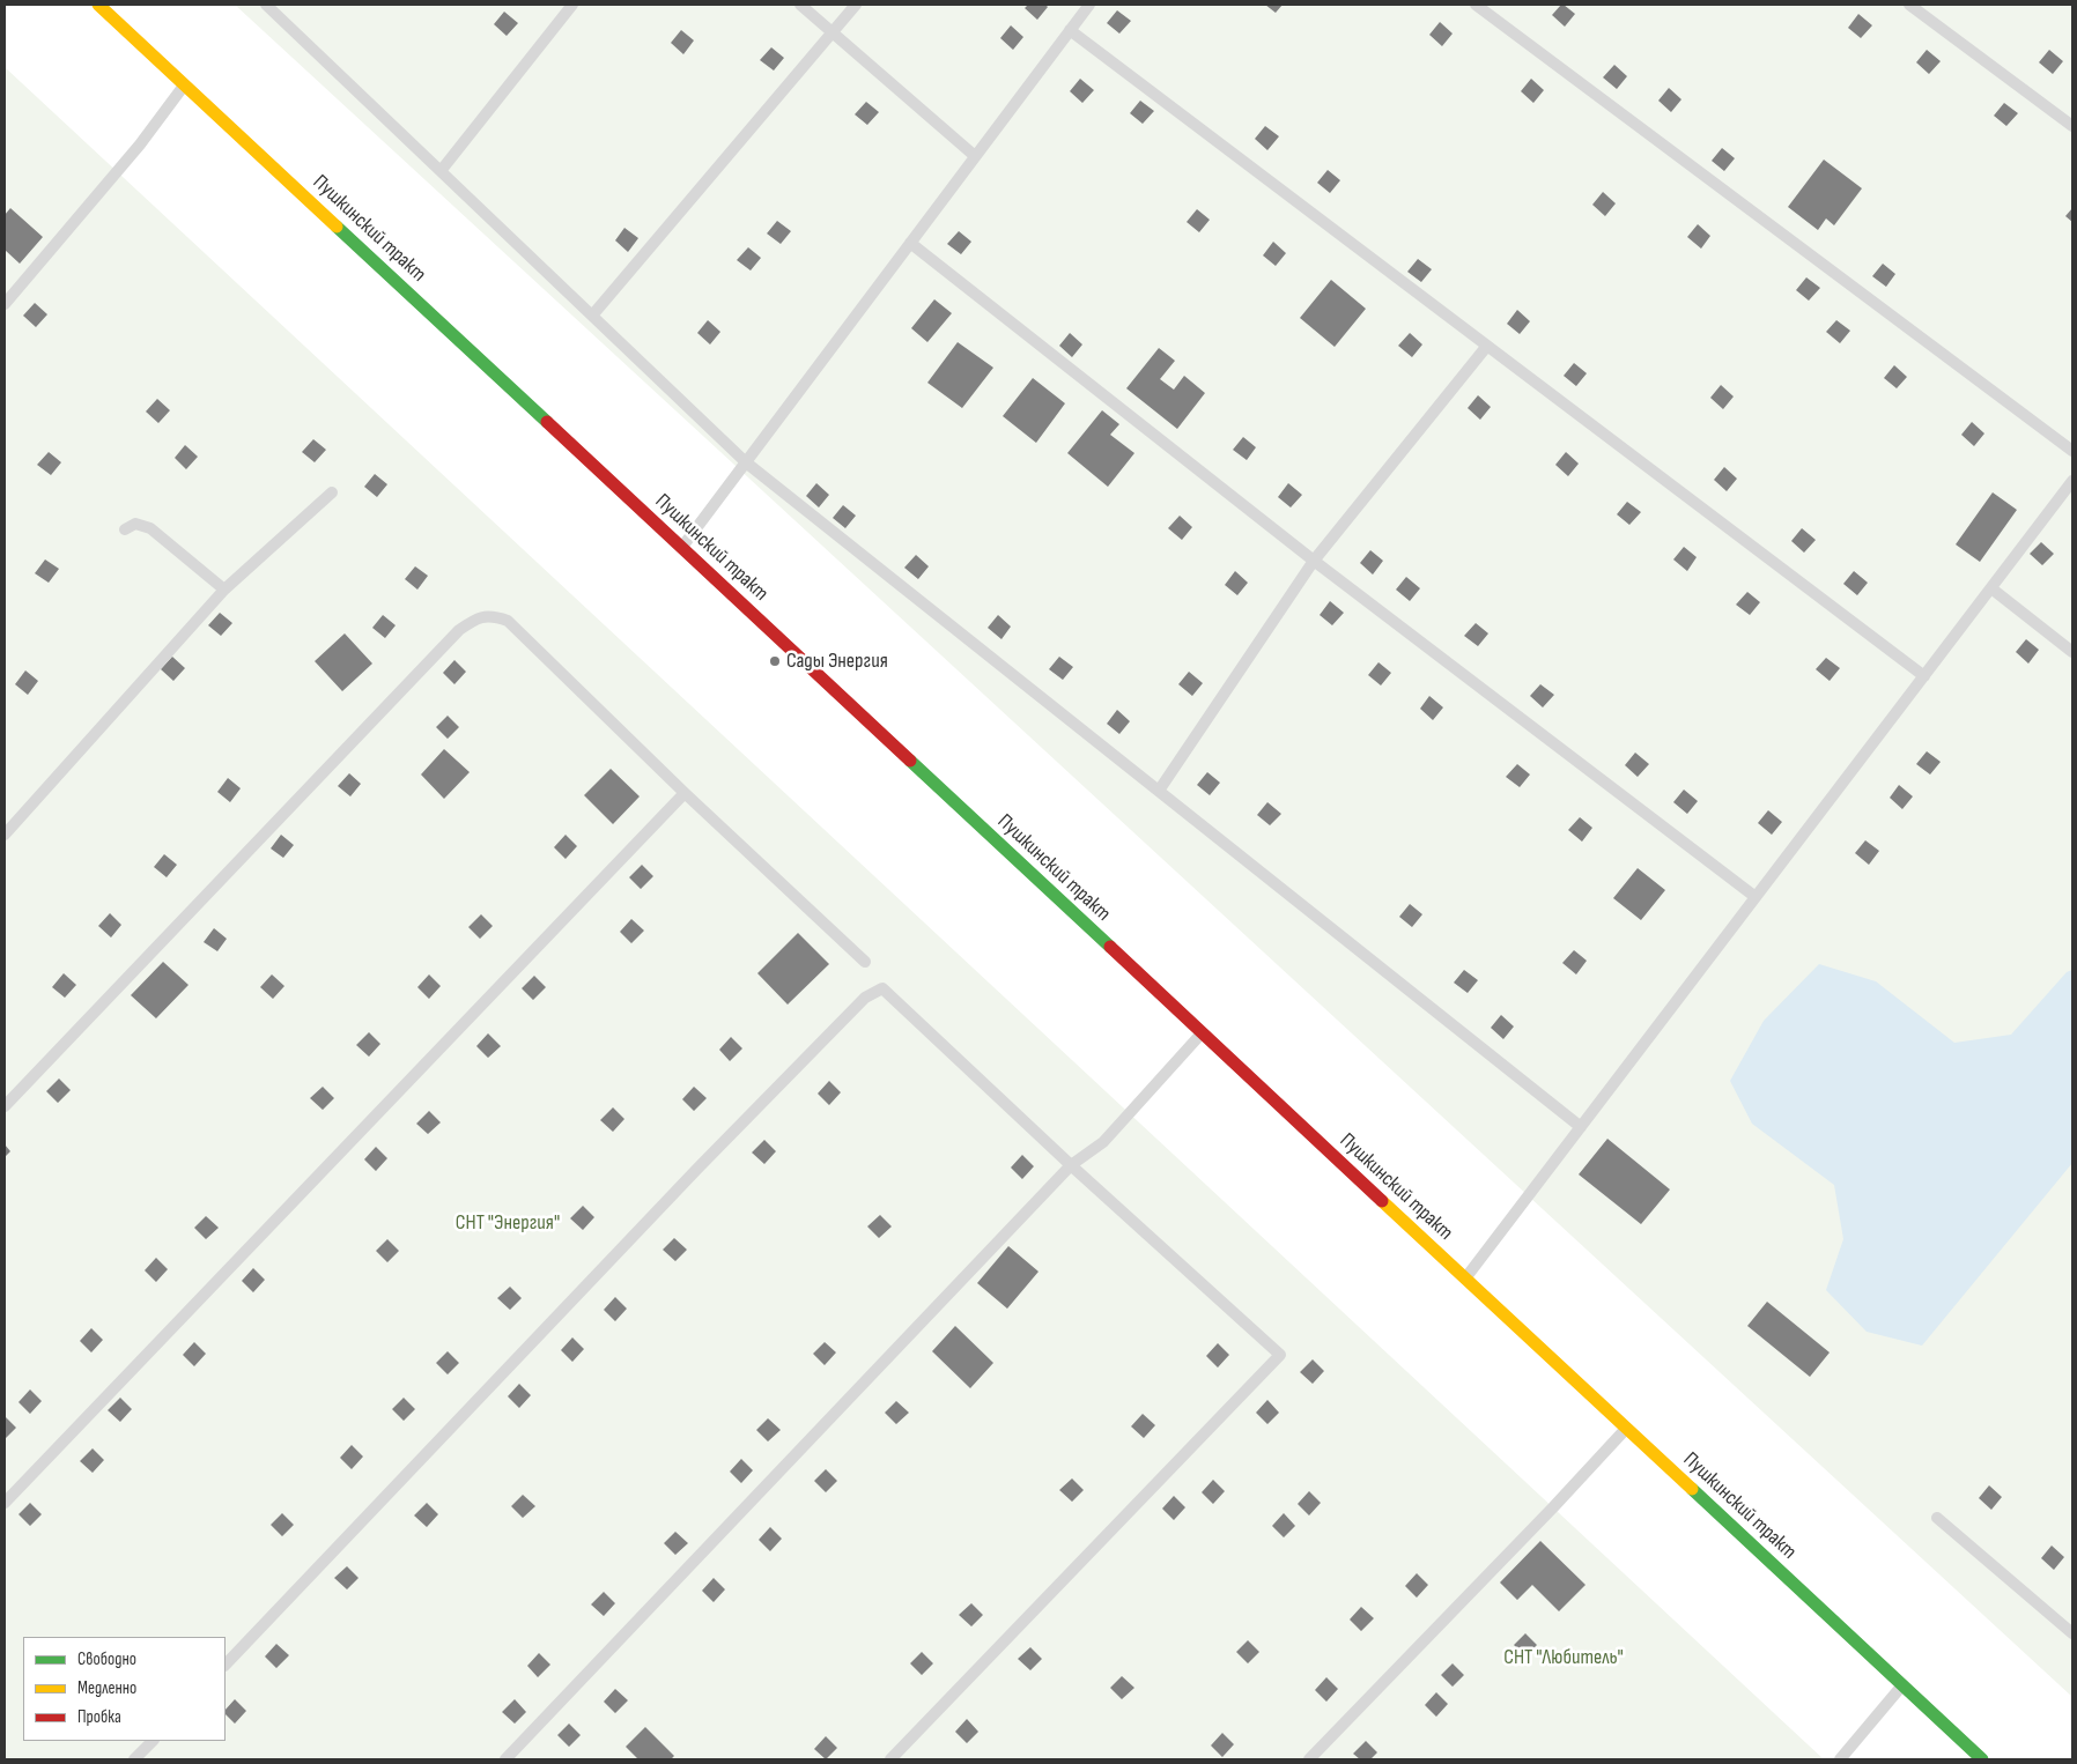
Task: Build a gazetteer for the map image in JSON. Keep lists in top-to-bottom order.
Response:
{
  "streets": {
    "main road": ["Пушкинский тракт"]
  },
  "parks": ["СНТ \"Энергия\"", "СНТ \"Любитель\""],
  "places": ["Сады Энергия"],
  "legend": ["Свободно", "Медленно", "Пробка"]
}
